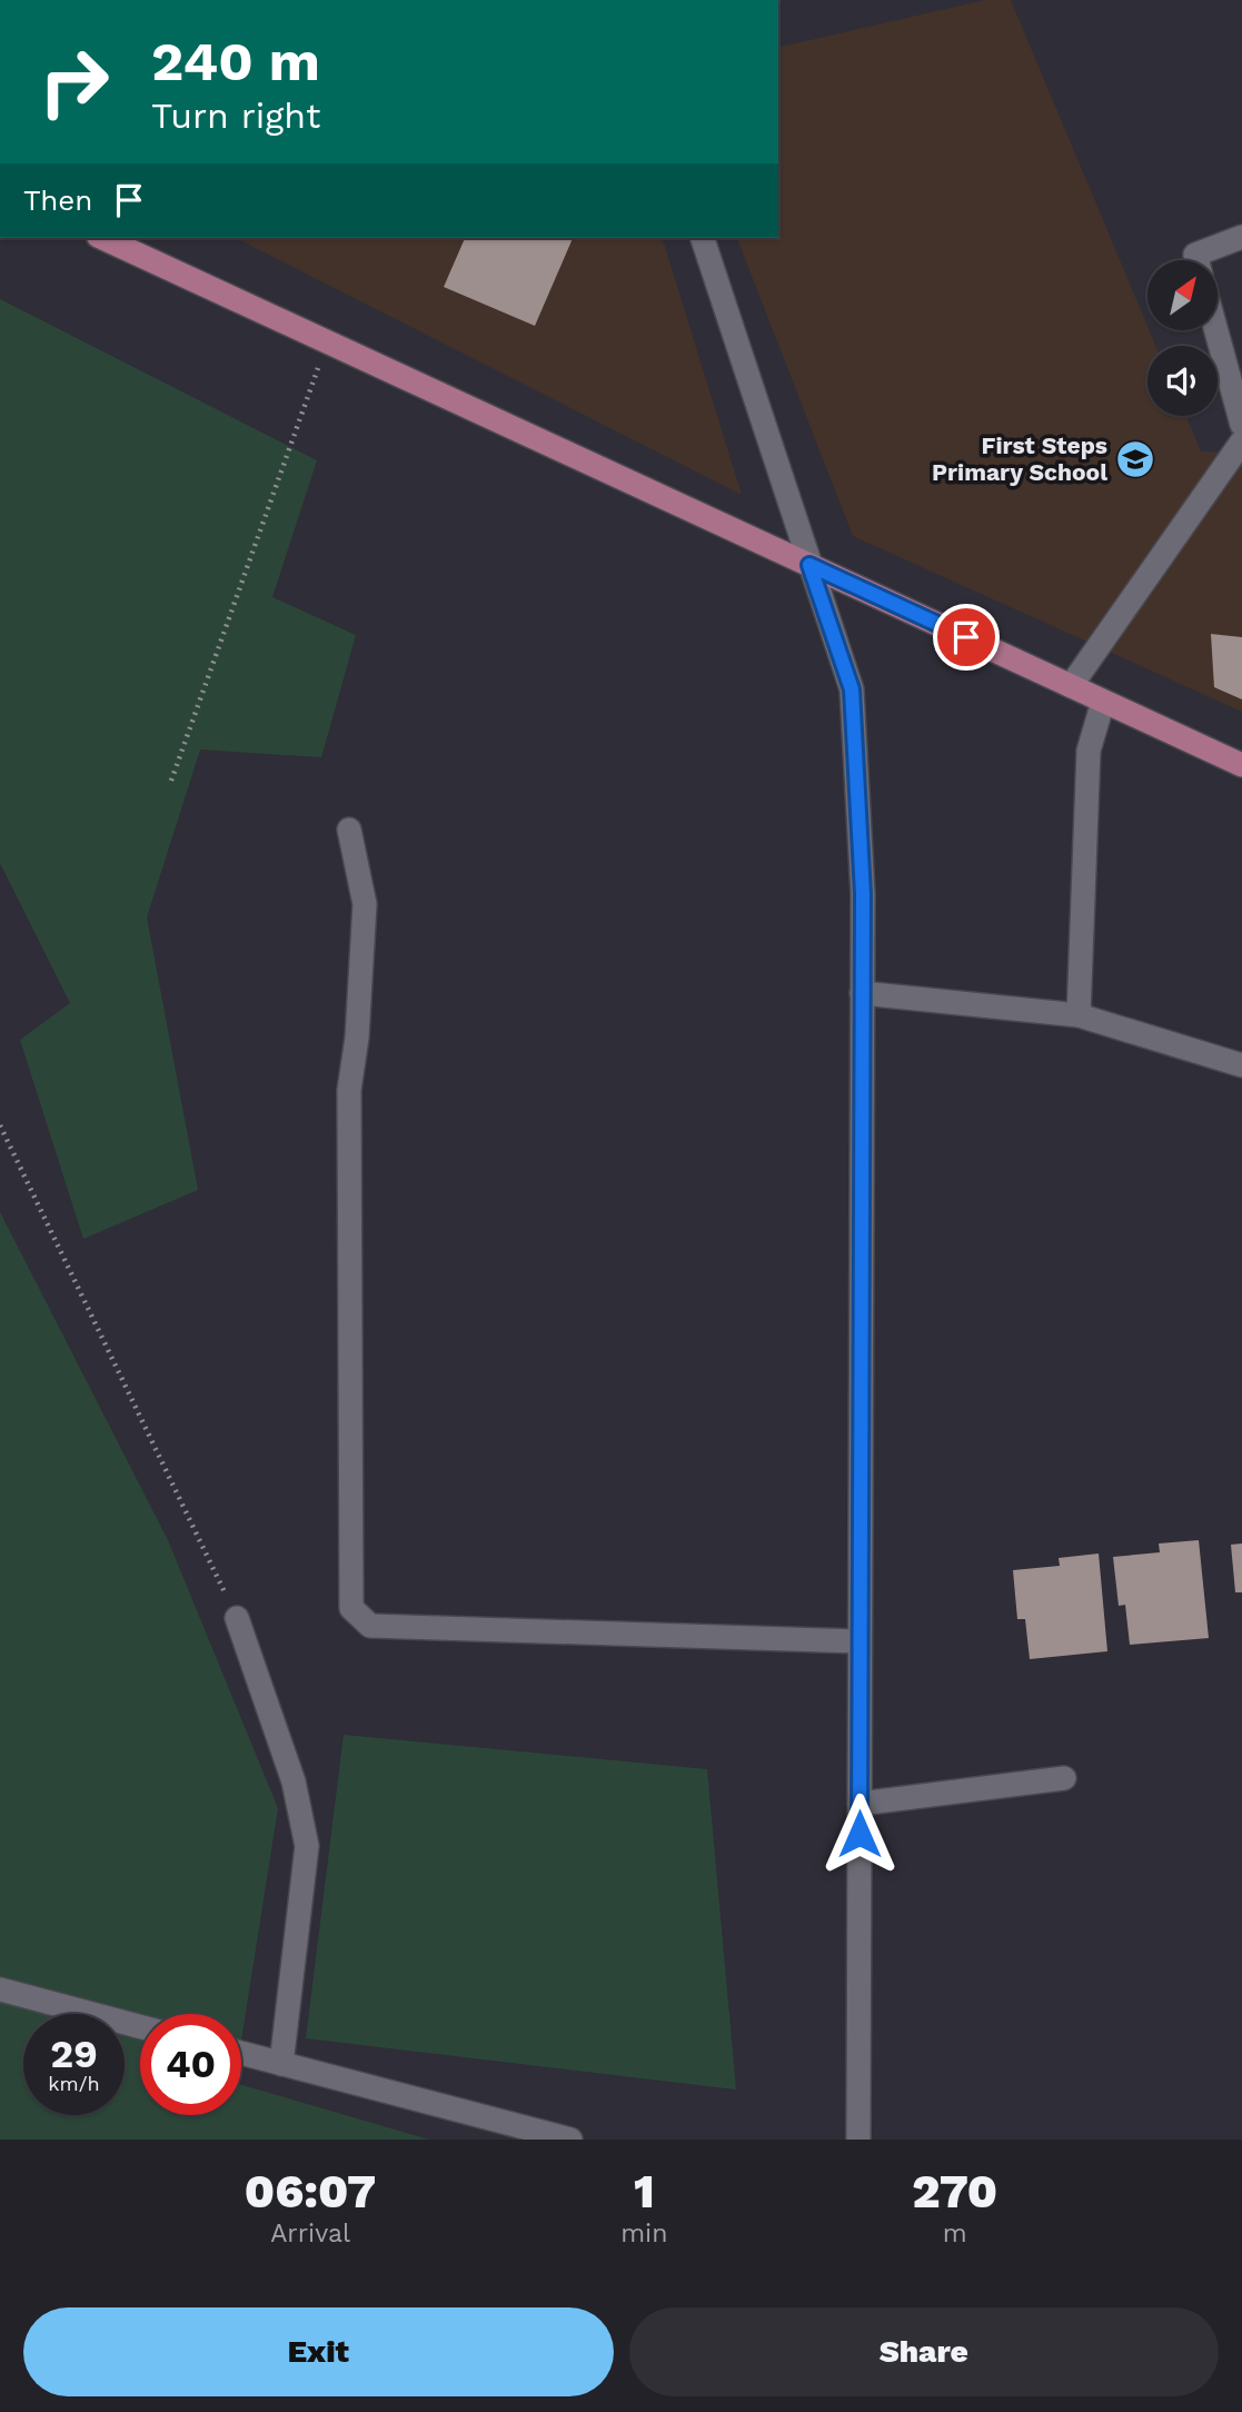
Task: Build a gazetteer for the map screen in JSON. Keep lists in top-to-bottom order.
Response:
{
  "places": {
    "school or university": ["First Steps Primary School"]
  },
  "north": "top right",
  "page": {
    "turn": ["240 m", "Turn right"],
    "then": "Then",
    "speed": "29 km/h",
    "limit": "40",
    "eta": [
      "06:07",
      "Arrival",
      "1",
      "min",
      "270",
      "m"
    ],
    "buttons": ["Exit", "Share"]
  }
}
